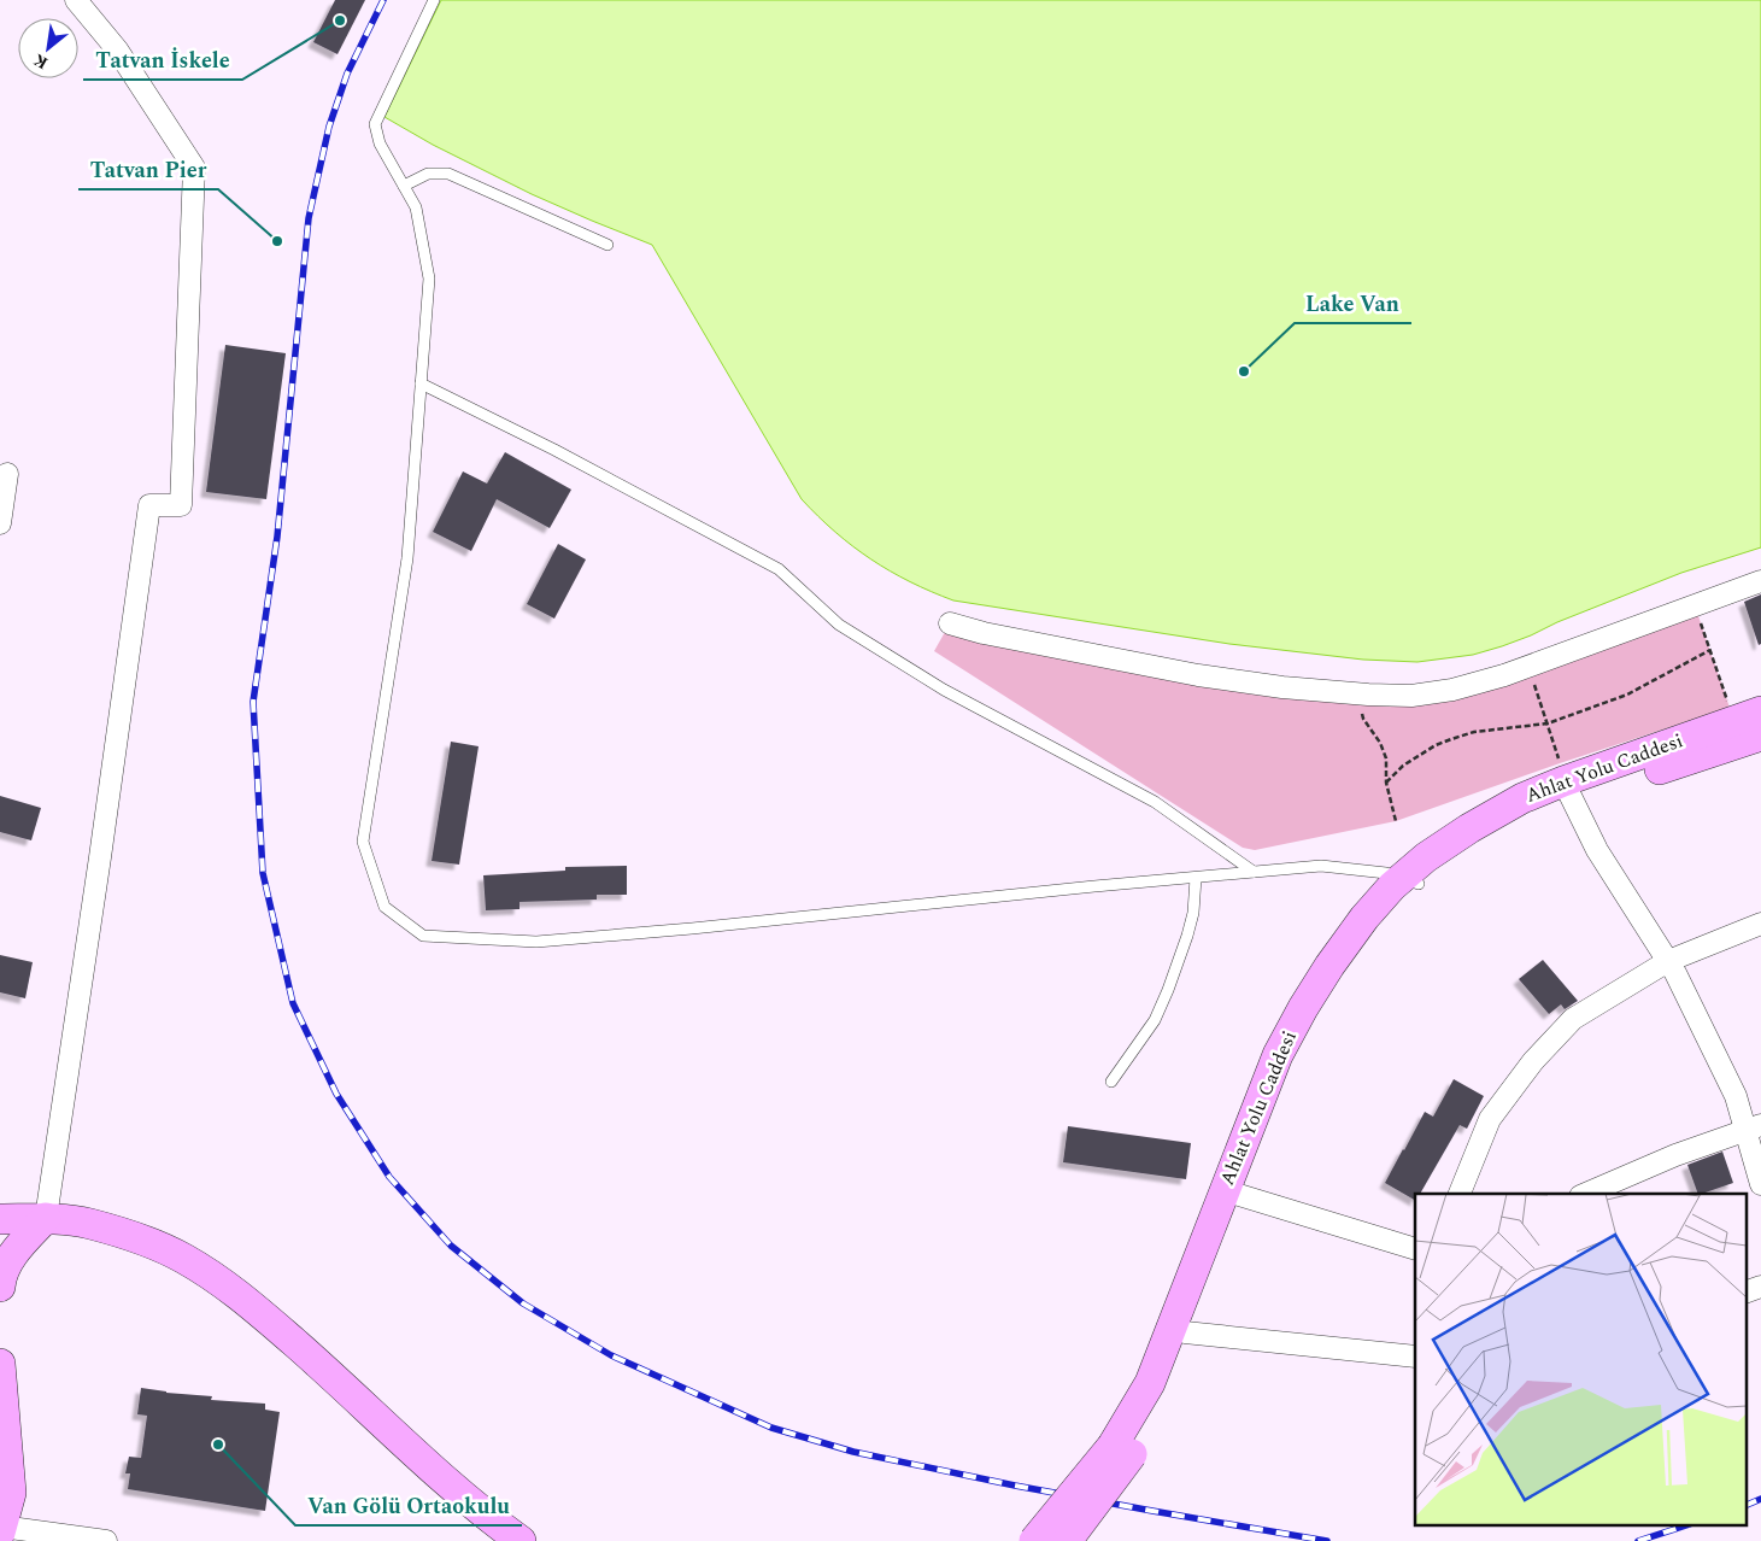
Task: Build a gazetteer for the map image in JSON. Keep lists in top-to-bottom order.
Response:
{
  "streets": {
    "street": ["Ahlat Yolu Caddesi"]
  },
  "places": [
    "Tatvan İskele",
    "Tatvan Pier",
    "Lake Van",
    "Van Gölü Ortaokulu"
  ],
  "north": "bottom left"
}
